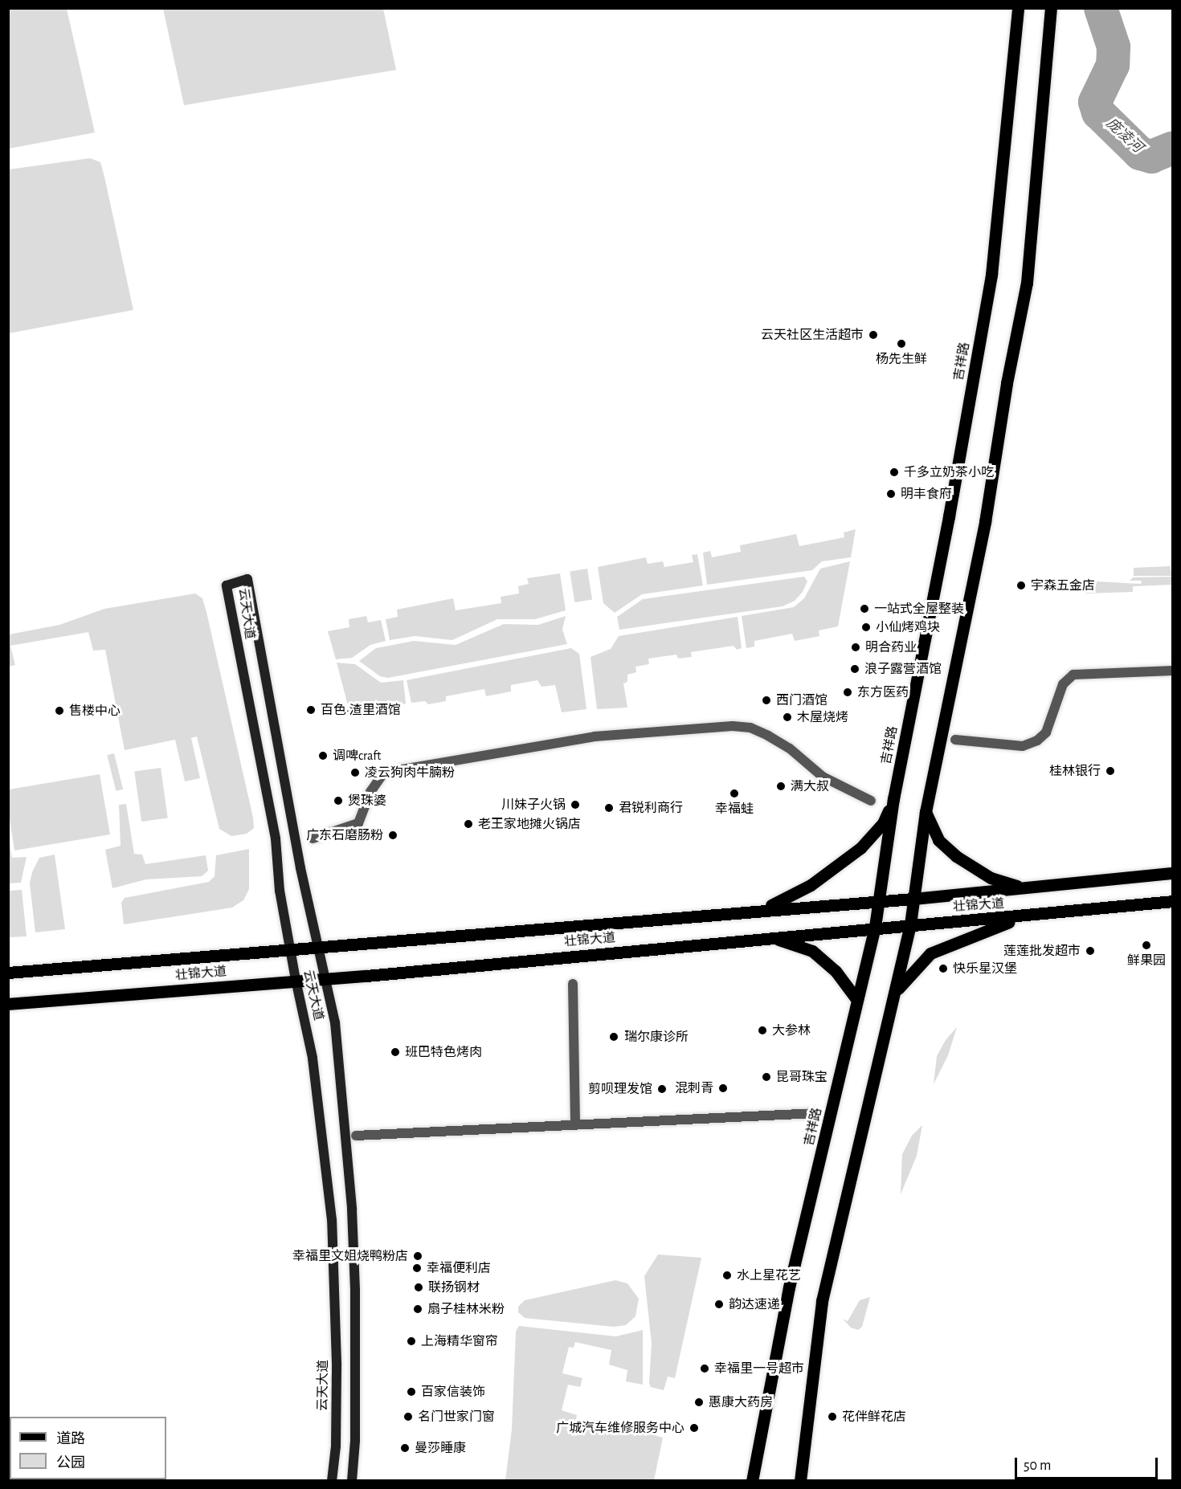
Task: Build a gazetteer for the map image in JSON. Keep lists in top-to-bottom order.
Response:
{
  "streets": {
    "main road": ["吉祥路", "云天大道", "壮锦大道"]
  },
  "crossings": [
    ["吉祥路", "壮锦大道"],
    ["云天大道", "壮锦大道"]
  ],
  "water": ["庞凌河"],
  "places": [
    "云天社区生活超市",
    "杨先生鲜",
    "千多立奶茶小吃",
    "明丰食府",
    "宇森五金店",
    "一站式全屋整装",
    "小仙烤鸡块",
    "明合药业",
    "浪子露营酒馆",
    "东方医药",
    "西门酒馆",
    "百色·渣里酒馆",
    "售楼中心",
    "木屋烧烤",
    "调啤craft",
    "桂林银行",
    "凌云狗肉牛腩粉",
    "满大叔",
    "幸福蛙",
    "煲珠婆",
    "川妹子火锅",
    "君锐利商行",
    "老王家地摊火锅店",
    "广东石磨肠粉",
    "鲜果园",
    "莲莲批发超市",
    "快乐星汉堡",
    "大参林",
    "瑞尔康诊所",
    "班巴特色烤肉",
    "昆哥珠宝",
    "混刺青",
    "剪呗理发馆",
    "幸福里文姐烧鸭粉店",
    "幸福便利店",
    "水上星花艺",
    "联扬钢材",
    "韵达速递",
    "扇子桂林米粉",
    "上海精华窗帘",
    "幸福里一号超市",
    "百家信装饰",
    "惠康大药房",
    "名门世家门窗",
    "花伴鲜花店",
    "广城汽车维修服务中心",
    "曼莎睡康"
  ],
  "legend": ["道路", "公园"],
  "scale_bar": "50 m"
}
